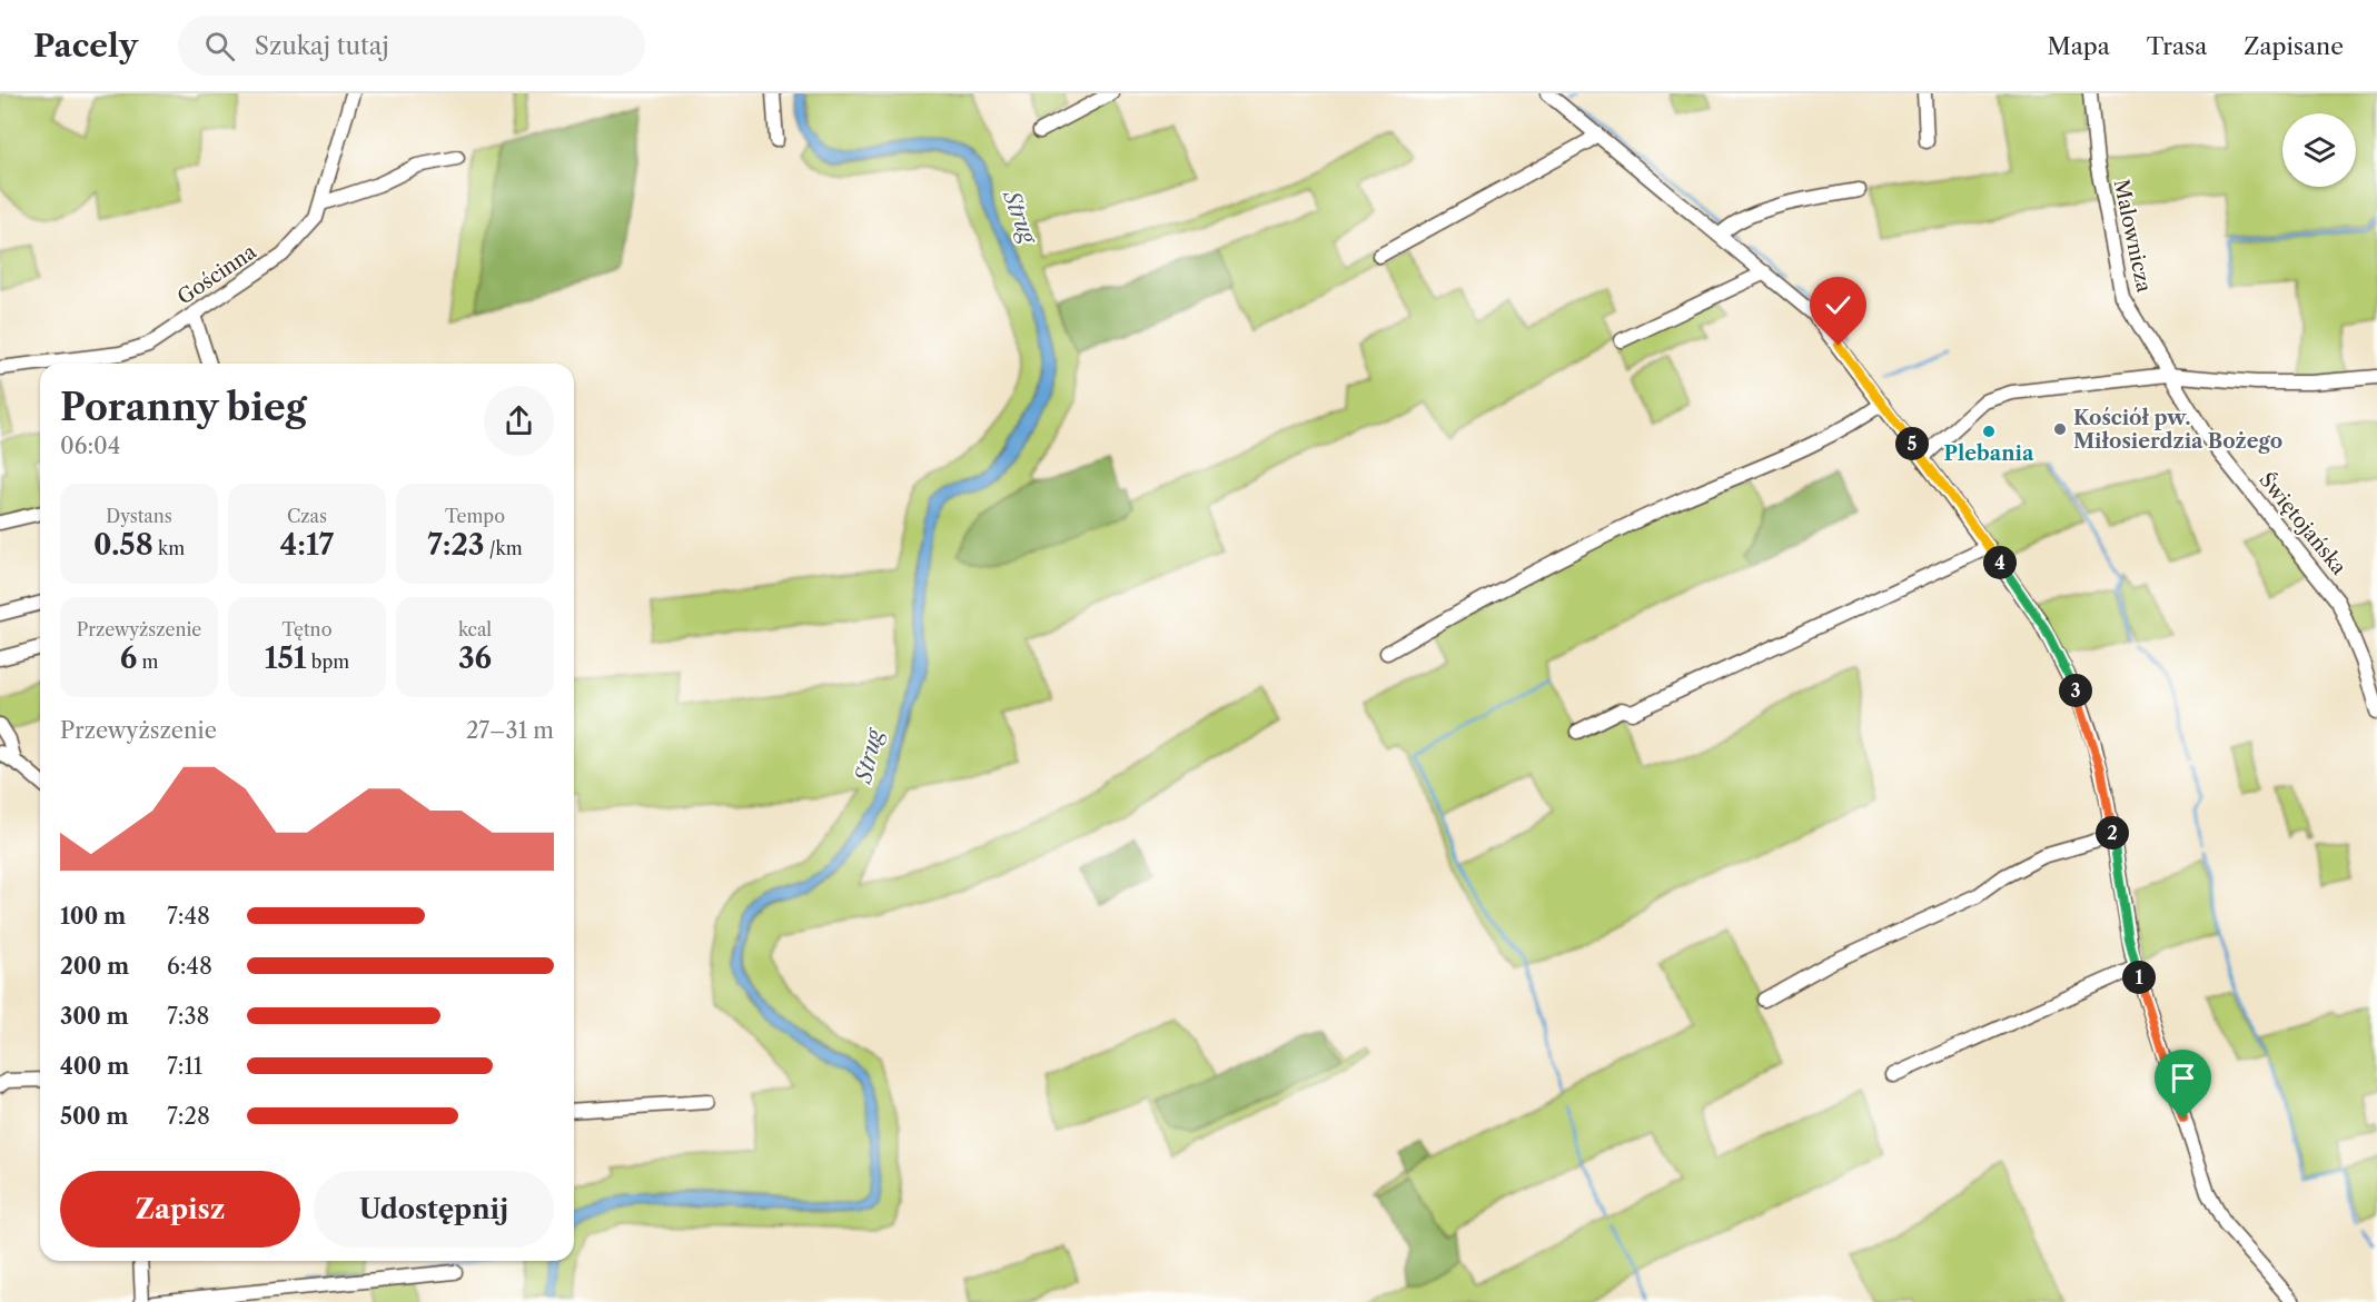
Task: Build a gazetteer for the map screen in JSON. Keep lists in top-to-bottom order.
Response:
{
  "streets": {
    "street": ["Malownicza", "Gościnna", "Świętojańska"]
  },
  "crossings": [
    ["Malownicza", "Świętojańska"]
  ],
  "water": ["Strug"],
  "places": ["Kościół pw. Miłosierdzia Bożego", "Plebania"],
  "page": {
    "header": "Pacely",
    "search": "Szukaj tutaj",
    "nav": ["Mapa", "Trasa", "Zapisane"],
    "heading": ["Poranny bieg", "06:04"],
    "pins": [
      "5",
      "4",
      "3",
      "2",
      "1"
    ],
    "stats": [
      ["Dystans", "0.58 km"],
      ["Czas", "4:17"],
      ["Tempo", "7:23 /km"],
      ["Przewyższenie", "6 m"],
      ["Tętno", "151 bpm"],
      ["kcal", "36"]
    ],
    "chart": ["Przewyższenie", "27–31 m"],
    "list": [
      {
        "name": "100 m",
        "note": "7:48"
      },
      {
        "name": "200 m",
        "note": "6:48"
      },
      {
        "name": "300 m",
        "note": "7:38"
      },
      {
        "name": "400 m",
        "note": "7:11"
      },
      {
        "name": "500 m",
        "note": "7:28"
      }
    ],
    "buttons": ["Zapisz", "Udostępnij"]
  }
}
